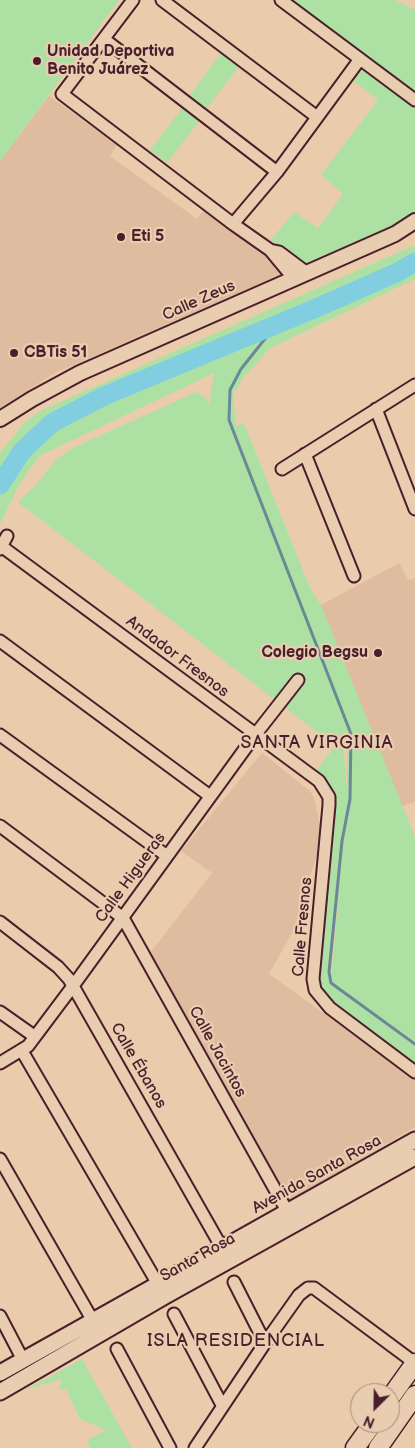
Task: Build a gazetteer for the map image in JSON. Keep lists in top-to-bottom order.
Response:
{
  "streets": {
    "main road": ["Avenida Santa Rosa", "Santa Rosa"],
    "street": [
      "Calle Zeus",
      "Andador Fresnos",
      "Calle Higueras",
      "Calle Fresnos",
      "Calle Jacintos",
      "Calle Ébanos"
    ]
  },
  "crossings": [
    ["Andador Fresnos", "Calle Higueras"],
    ["Andador Fresnos", "Calle Fresnos"],
    ["Calle Higueras", "Calle Jacintos"],
    ["Calle Higueras", "Calle Ébanos"],
    ["Calle Jacintos", "Avenida Santa Rosa"],
    ["Calle Jacintos", "Santa Rosa"],
    ["Calle Ébanos", "Avenida Santa Rosa"],
    ["Avenida Santa Rosa", "Santa Rosa"]
  ],
  "districts": ["SANTA VIRGINIA", "ISLA RESIDENCIAL"],
  "places": [
    "Unidad Deportiva Benito Juárez",
    "Eti 5",
    "CBTis 51",
    "Colegio Begsu"
  ],
  "north": "bottom left"
}
